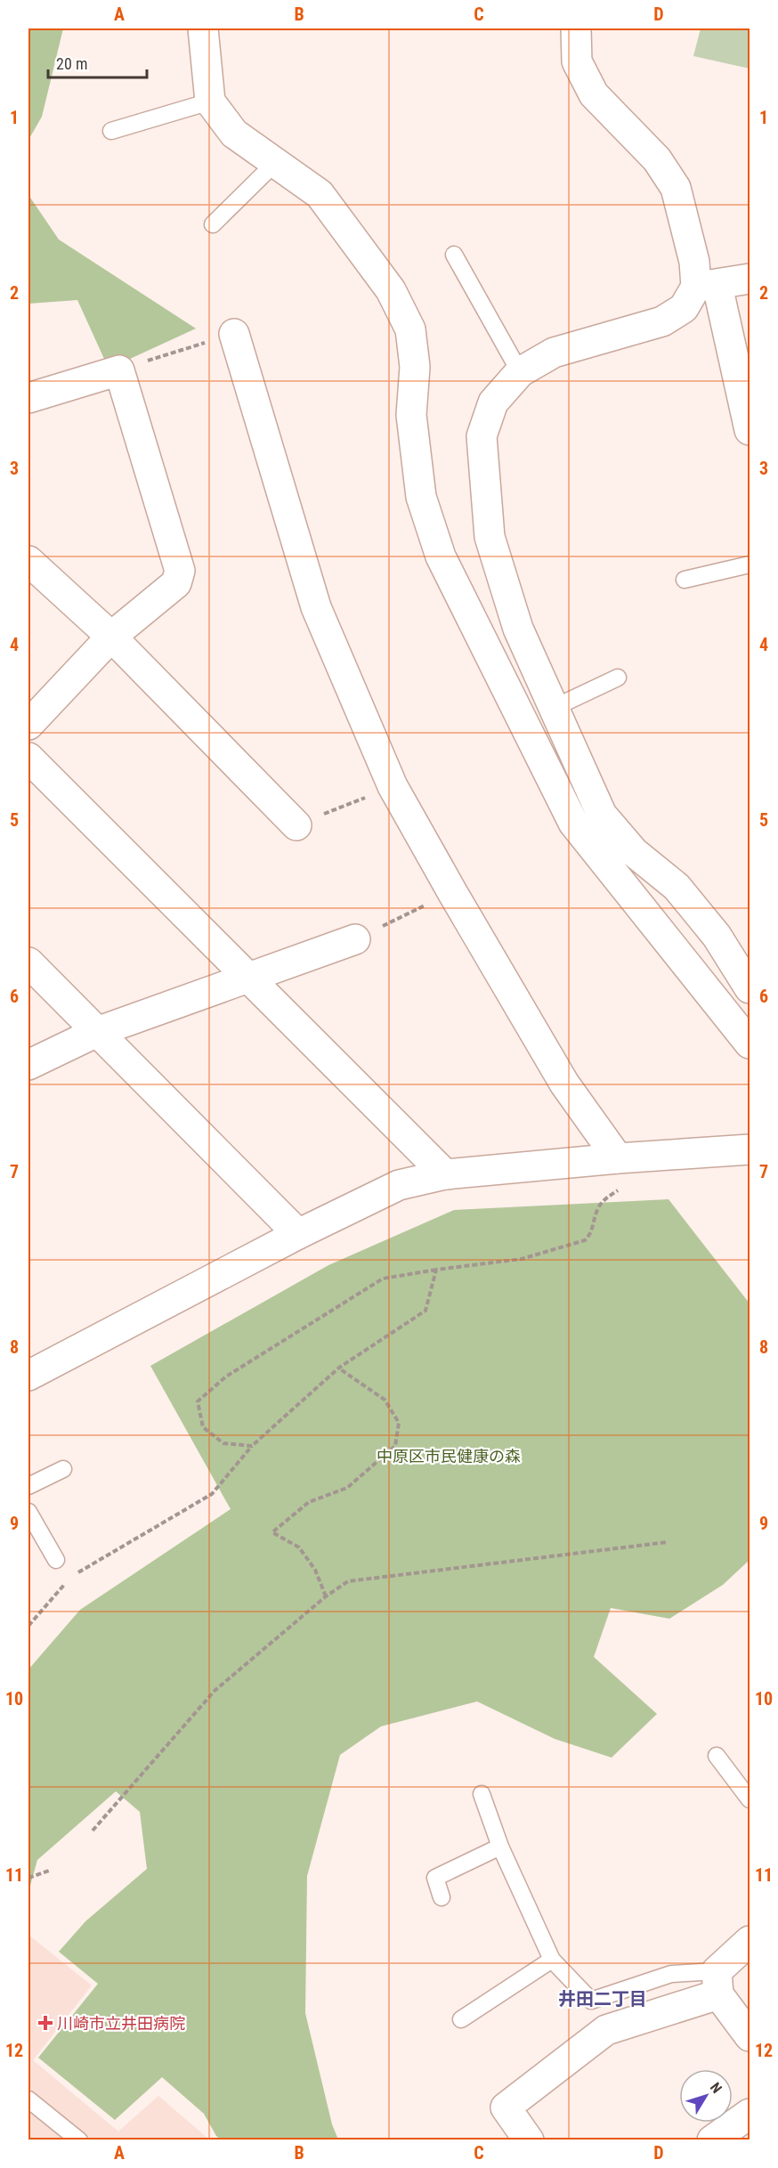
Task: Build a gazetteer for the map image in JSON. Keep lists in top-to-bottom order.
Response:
{
  "districts": ["井田二丁目"],
  "parks": ["中原区市民健康の森"],
  "places": {
    "health": ["川崎市立井田病院"]
  },
  "scale_bar": "20 m",
  "north": "top right",
  "grid": {
    "columns": [
      "A",
      "B",
      "C",
      "D"
    ],
    "rows": [
      "1",
      "2",
      "3",
      "4",
      "5",
      "6",
      "7",
      "8",
      "9",
      "10",
      "11",
      "12"
    ]
  }
}
